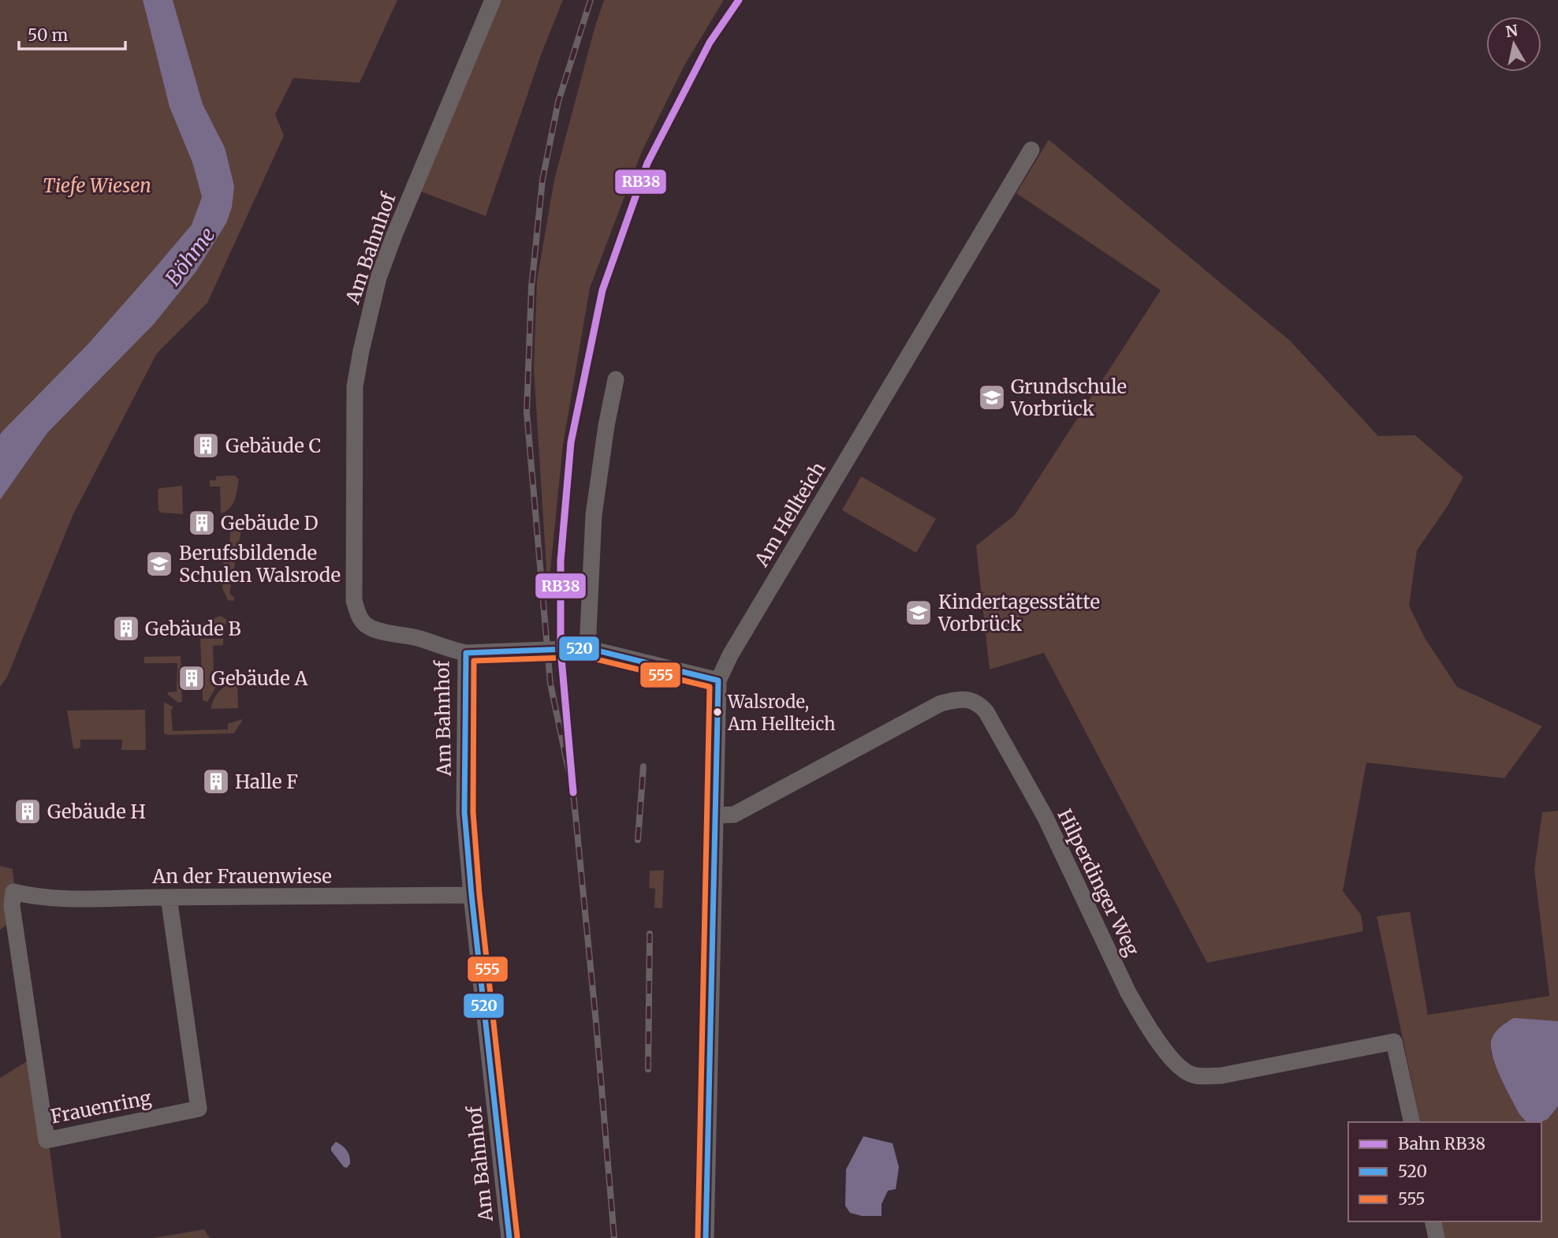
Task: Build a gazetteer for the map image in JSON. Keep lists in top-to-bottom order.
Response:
{
  "streets": {
    "street": [
      "Am Bahnhof",
      "Am Hellteich",
      "An der Frauenwiese",
      "Hilperdinger Weg",
      "Frauenring"
    ]
  },
  "crossings": [
    ["Am Bahnhof", "An der Frauenwiese"],
    ["An der Frauenwiese", "Frauenring"]
  ],
  "water": ["Böhme"],
  "parks": ["Tiefe Wiesen"],
  "places": {
    "school or university": ["Grundschule Vorbrück", "Berufsbildende Schulen Walsrode", "Kindertagesstätte Vorbrück"],
    "building": [
      "Gebäude C",
      "Gebäude D",
      "Gebäude B",
      "Gebäude A",
      "Halle F",
      "Gebäude H"
    ],
    "other": ["Walsrode, Am Hellteich"]
  },
  "lines": ["rail line RB38", "transit line 520", "transit line 555"],
  "legend": ["Bahn RB38", "520", "555"],
  "scale_bar": "50 m",
  "north": "top"
}
